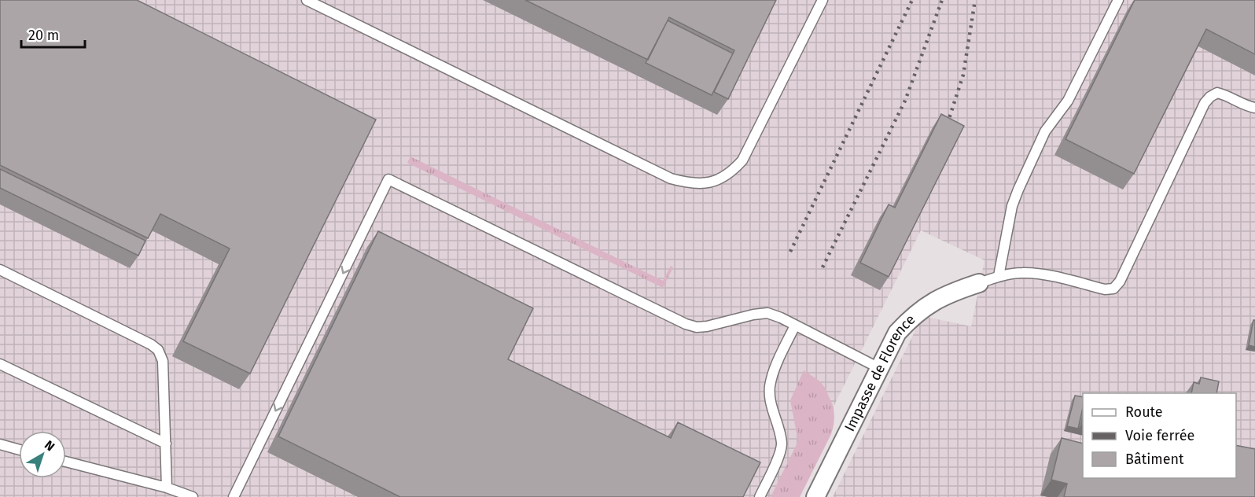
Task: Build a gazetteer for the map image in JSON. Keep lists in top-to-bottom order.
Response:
{
  "streets": {
    "street": ["Impasse de Florence"]
  },
  "legend": ["Route", "Voie ferrée", "Bâtiment"],
  "scale_bar": "20 m",
  "north": "top right"
}
